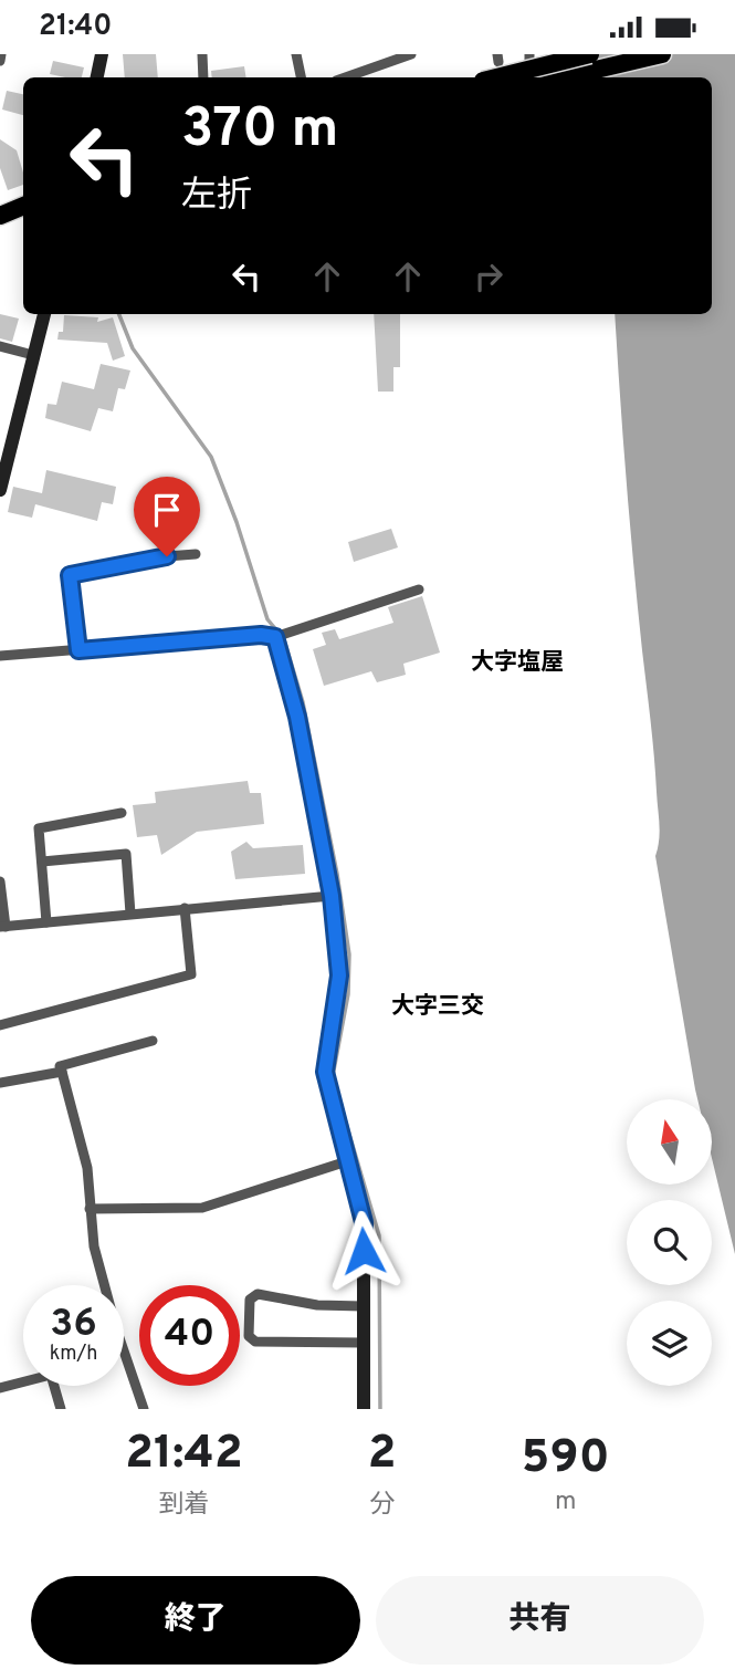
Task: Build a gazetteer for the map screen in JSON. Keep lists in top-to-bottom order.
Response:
{
  "districts": ["大字塩屋", "大字三交"],
  "north": "top",
  "page": {
    "status": "21:40",
    "turn": ["370 m", "左折"],
    "speed": "36 km/h",
    "limit": "40",
    "eta": [
      "21:42",
      "到着",
      "2",
      "分",
      "590",
      "m"
    ],
    "buttons": ["終了", "共有"]
  }
}
